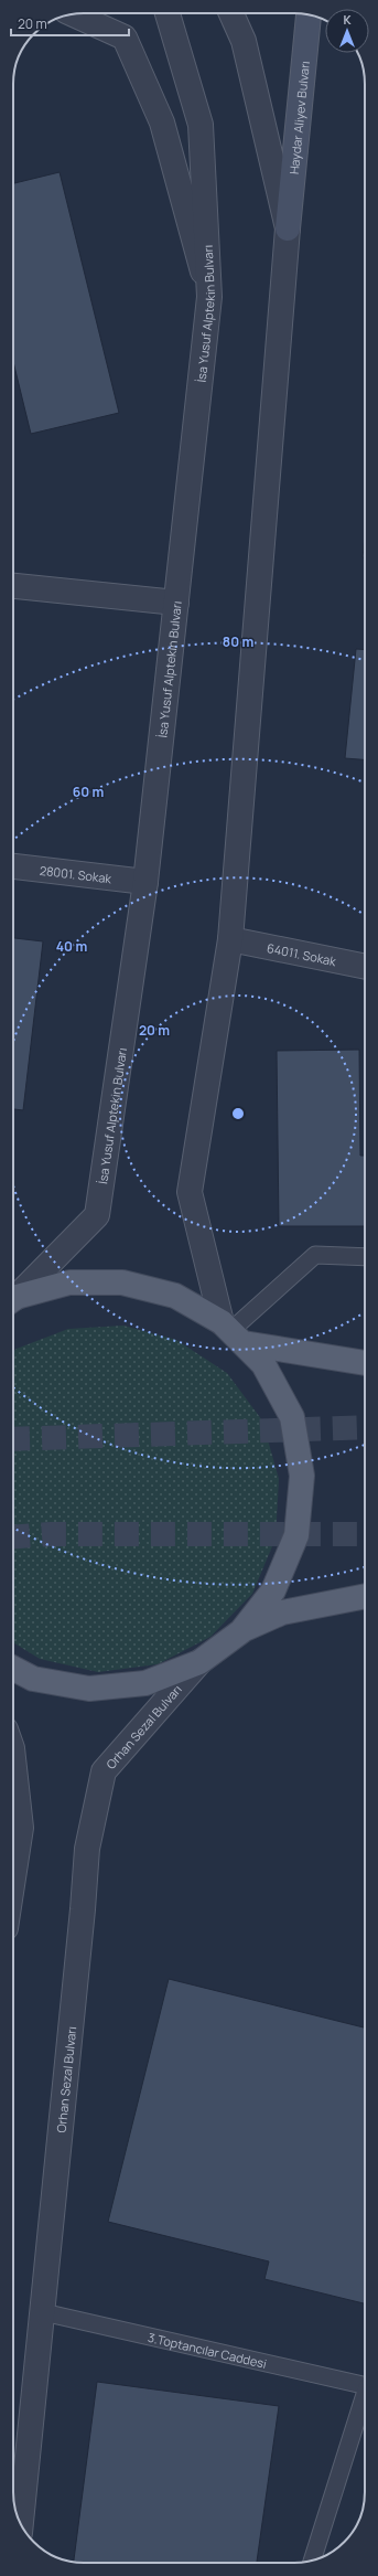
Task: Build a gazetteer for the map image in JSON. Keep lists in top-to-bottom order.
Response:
{
  "streets": {
    "main road": ["Haydar Aliyev Bulvarı"],
    "street": [
      "İsa Yusuf Alptekin Bulvarı",
      "28001. Sokak",
      "64011. Sokak",
      "Orhan Sezal Bulvarı"
    ],
    "lane": ["3.Toptancılar Caddesi"]
  },
  "crossings": [
    ["İsa Yusuf Alptekin Bulvarı", "28001. Sokak"],
    ["Orhan Sezal Bulvarı", "3.Toptancılar Caddesi"]
  ],
  "scale_bar": "20 m",
  "north": "top",
  "rings": [
    "80 m",
    "60 m",
    "40 m",
    "20 m"
  ]
}
